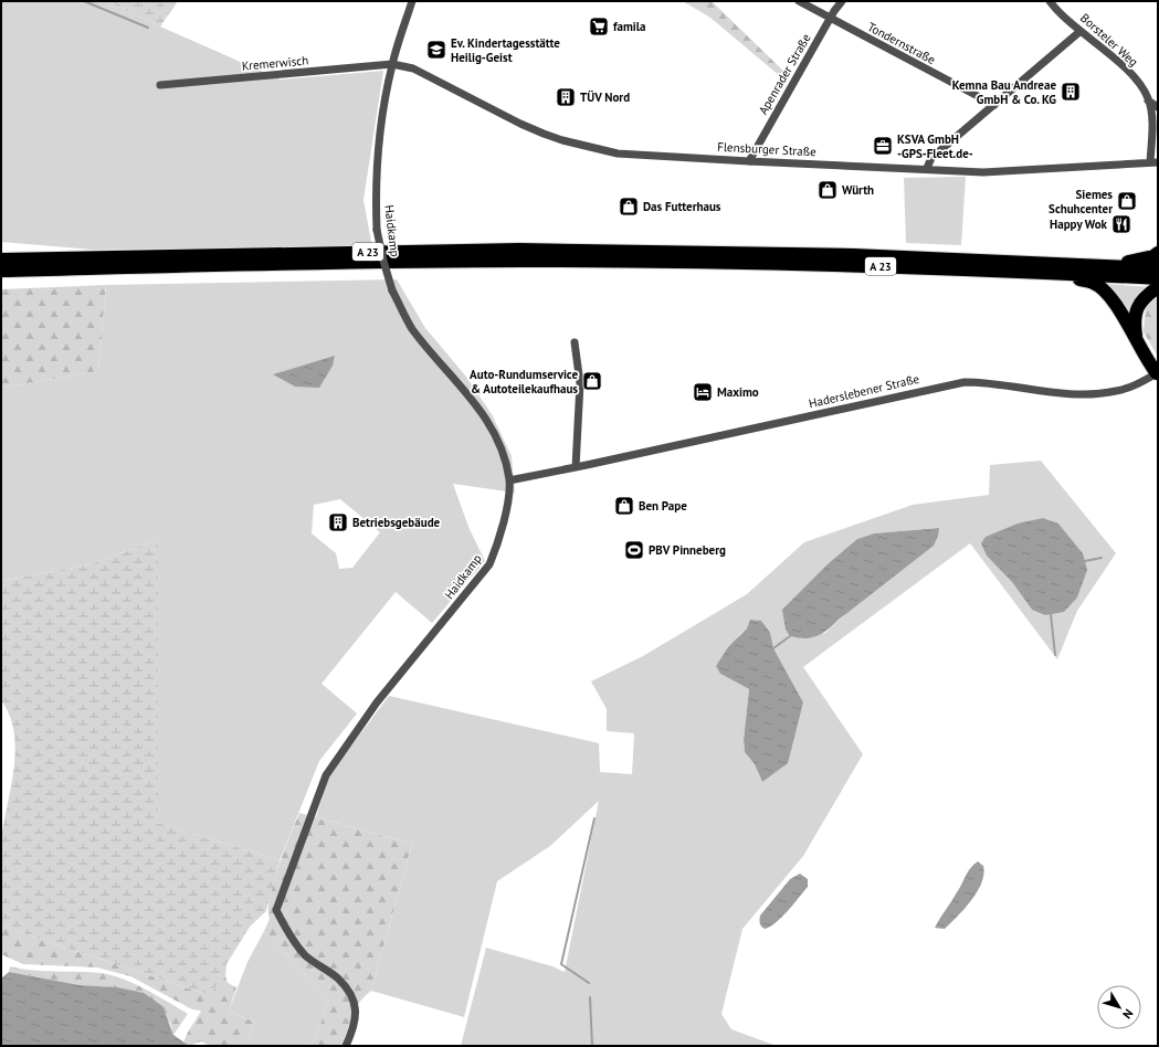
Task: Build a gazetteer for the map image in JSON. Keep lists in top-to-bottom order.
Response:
{
  "streets": {
    "highway": ["A 23"],
    "street": [
      "Borsteler Weg",
      "Tondernstraße",
      "Kremerwisch",
      "Apenrader Straße",
      "Flensburger Straße",
      "Haidkamp",
      "Haderslebener Straße"
    ]
  },
  "crossings": [
    ["Borsteler Weg", "Flensburger Straße"],
    ["Tondernstraße", "Apenrader Straße"],
    ["Kremerwisch", "Flensburger Straße"],
    ["Kremerwisch", "Haidkamp"],
    ["Apenrader Straße", "Flensburger Straße"],
    ["Flensburger Straße", "Haidkamp"],
    ["Haidkamp", "Haderslebener Straße"]
  ],
  "places": {
    "supermarket": ["famila"],
    "school or university": ["Ev. Kindertagesstätte Heilig-Geist"],
    "building": ["Kemna Bau Andreae GmbH & Co. KG", "TÜV Nord", "Betriebsgebäude"],
    "office": ["KSVA GmbH -GPS-Fleet.de-"],
    "shop": [
      "Würth",
      "Siemes Schuhcenter",
      "Das Futterhaus",
      "Auto-Rundumservice & Autoteilekaufhaus",
      "Ben Pape"
    ],
    "restaurant": ["Happy Wok"],
    "hotel": ["Maximo"],
    "sports": ["PBV Pinneberg"]
  },
  "north": "bottom right"
}
